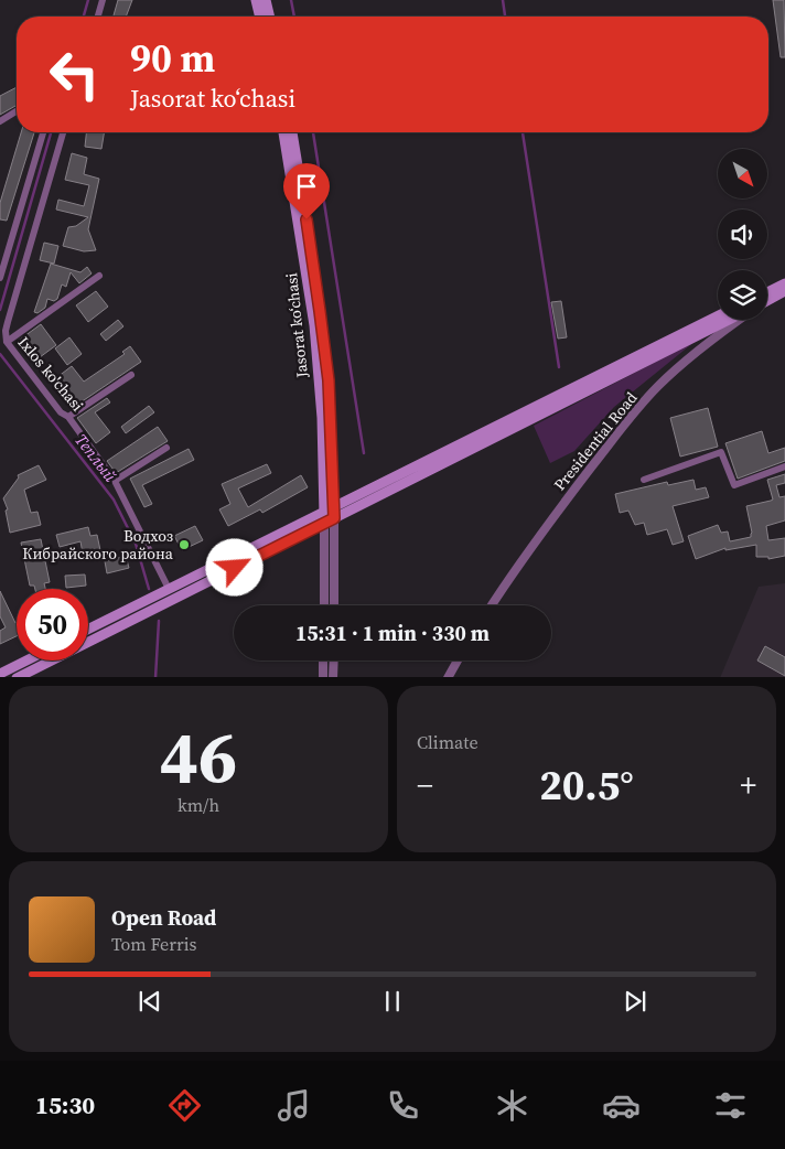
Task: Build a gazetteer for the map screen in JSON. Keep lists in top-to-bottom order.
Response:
{
  "streets": {
    "main road": ["Jasorat koʻchasi"],
    "street": ["Ixlos ko'chasi", "Presidential Road"]
  },
  "water": ["Теплый"],
  "places": ["Водхоз Кибрайского района"],
  "north": "bottom right",
  "page": {
    "turn": ["90 m", "Jasorat koʻchasi"],
    "limit": "50",
    "trip": "15:31 · 1 min · 330 m",
    "tile": [
      ["46", "km/h"],
      "Climate"
    ],
    "heat": ["−", "20.5°", "+"],
    "song": ["Open Road", "Tom Ferris"],
    "tabs": "15:30"
  }
}
